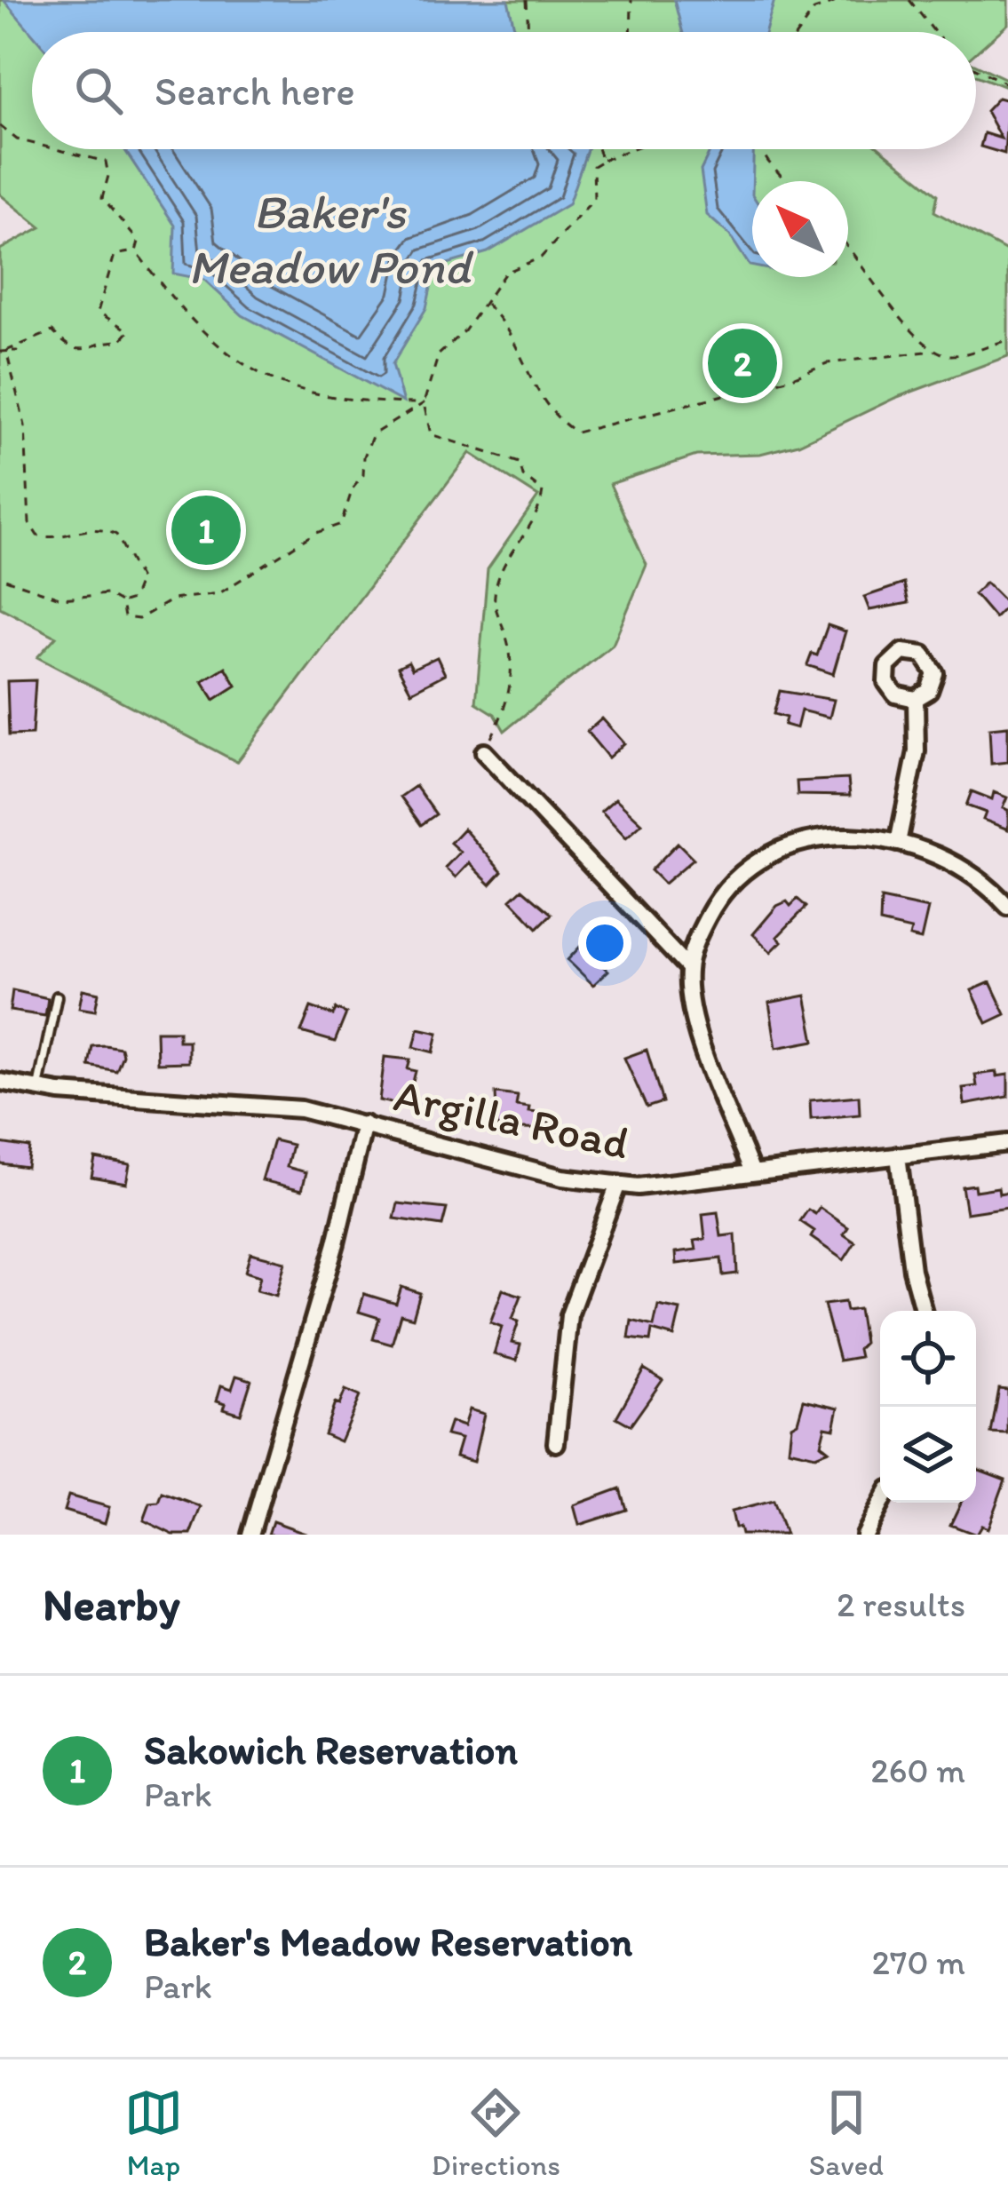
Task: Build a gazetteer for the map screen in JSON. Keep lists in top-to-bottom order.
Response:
{
  "streets": {
    "street": ["Argilla Road"]
  },
  "water": ["Baker's Meadow Pond"],
  "north": "top left",
  "page": {
    "search": "Search here",
    "pins": ["2", "1"],
    "heading": ["Nearby", "2 results"],
    "list": [
      {
        "mark": "1",
        "name": "Sakowich Reservation",
        "note": "Park",
        "value": "260 m"
      },
      {
        "mark": "2",
        "name": "Baker's Meadow Reservation",
        "note": "Park",
        "value": "270 m"
      }
    ],
    "nav": ["Map", "Directions", "Saved"]
  }
}
